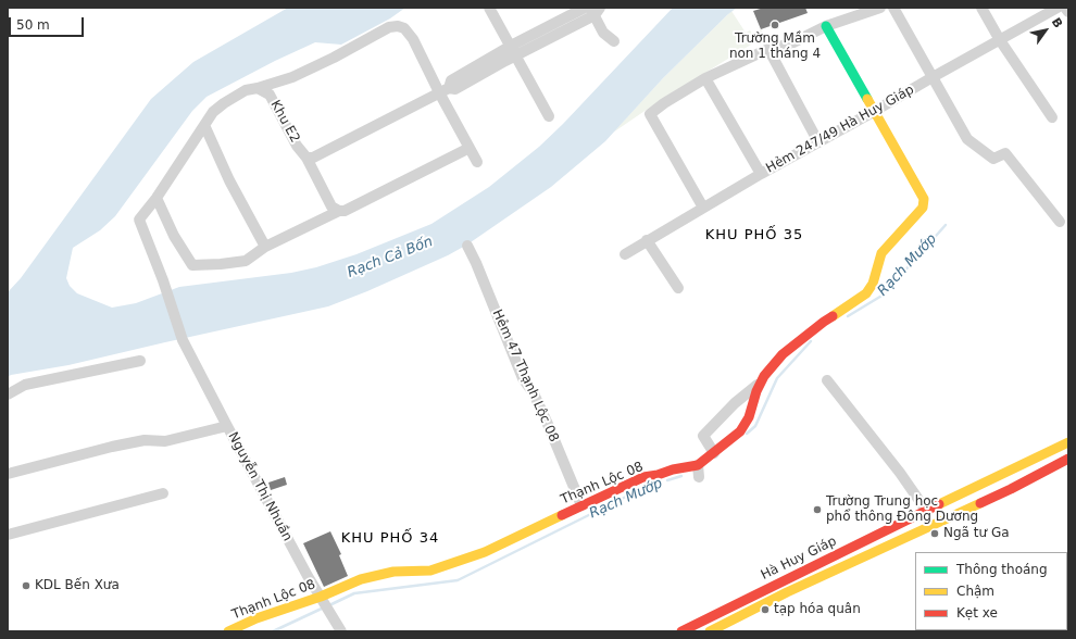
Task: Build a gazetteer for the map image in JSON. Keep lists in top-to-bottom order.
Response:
{
  "streets": {
    "street": [
      "Khu E2",
      "Hẻm 247/49 Hà Huy Giáp",
      "Hẻm 47 Thạnh Lộc 08",
      "Thạnh Lộc 08",
      "Nguyễn Thị Nhuần",
      "Hà Huy Giáp"
    ]
  },
  "crossings": [
    ["Hẻm 247/49 Hà Huy Giáp", "Thạnh Lộc 08"],
    ["Hẻm 47 Thạnh Lộc 08", "Thạnh Lộc 08"],
    ["Thạnh Lộc 08", "Nguyễn Thị Nhuần"]
  ],
  "districts": ["KHU PHỐ 35", "KHU PHỐ 34"],
  "water": ["Rạch Cả Bốn", "Rạch Mướp"],
  "places": [
    "Trường Mầm non 1 tháng 4",
    "Trường Trung học phổ thông Đông Dương",
    "Ngã tư Ga",
    "KDL Bến Xưa",
    "tạp hóa quân"
  ],
  "legend": ["Thông thoáng", "Chậm", "Kẹt xe"],
  "scale_bar": "50 m",
  "north": "top right"
}
